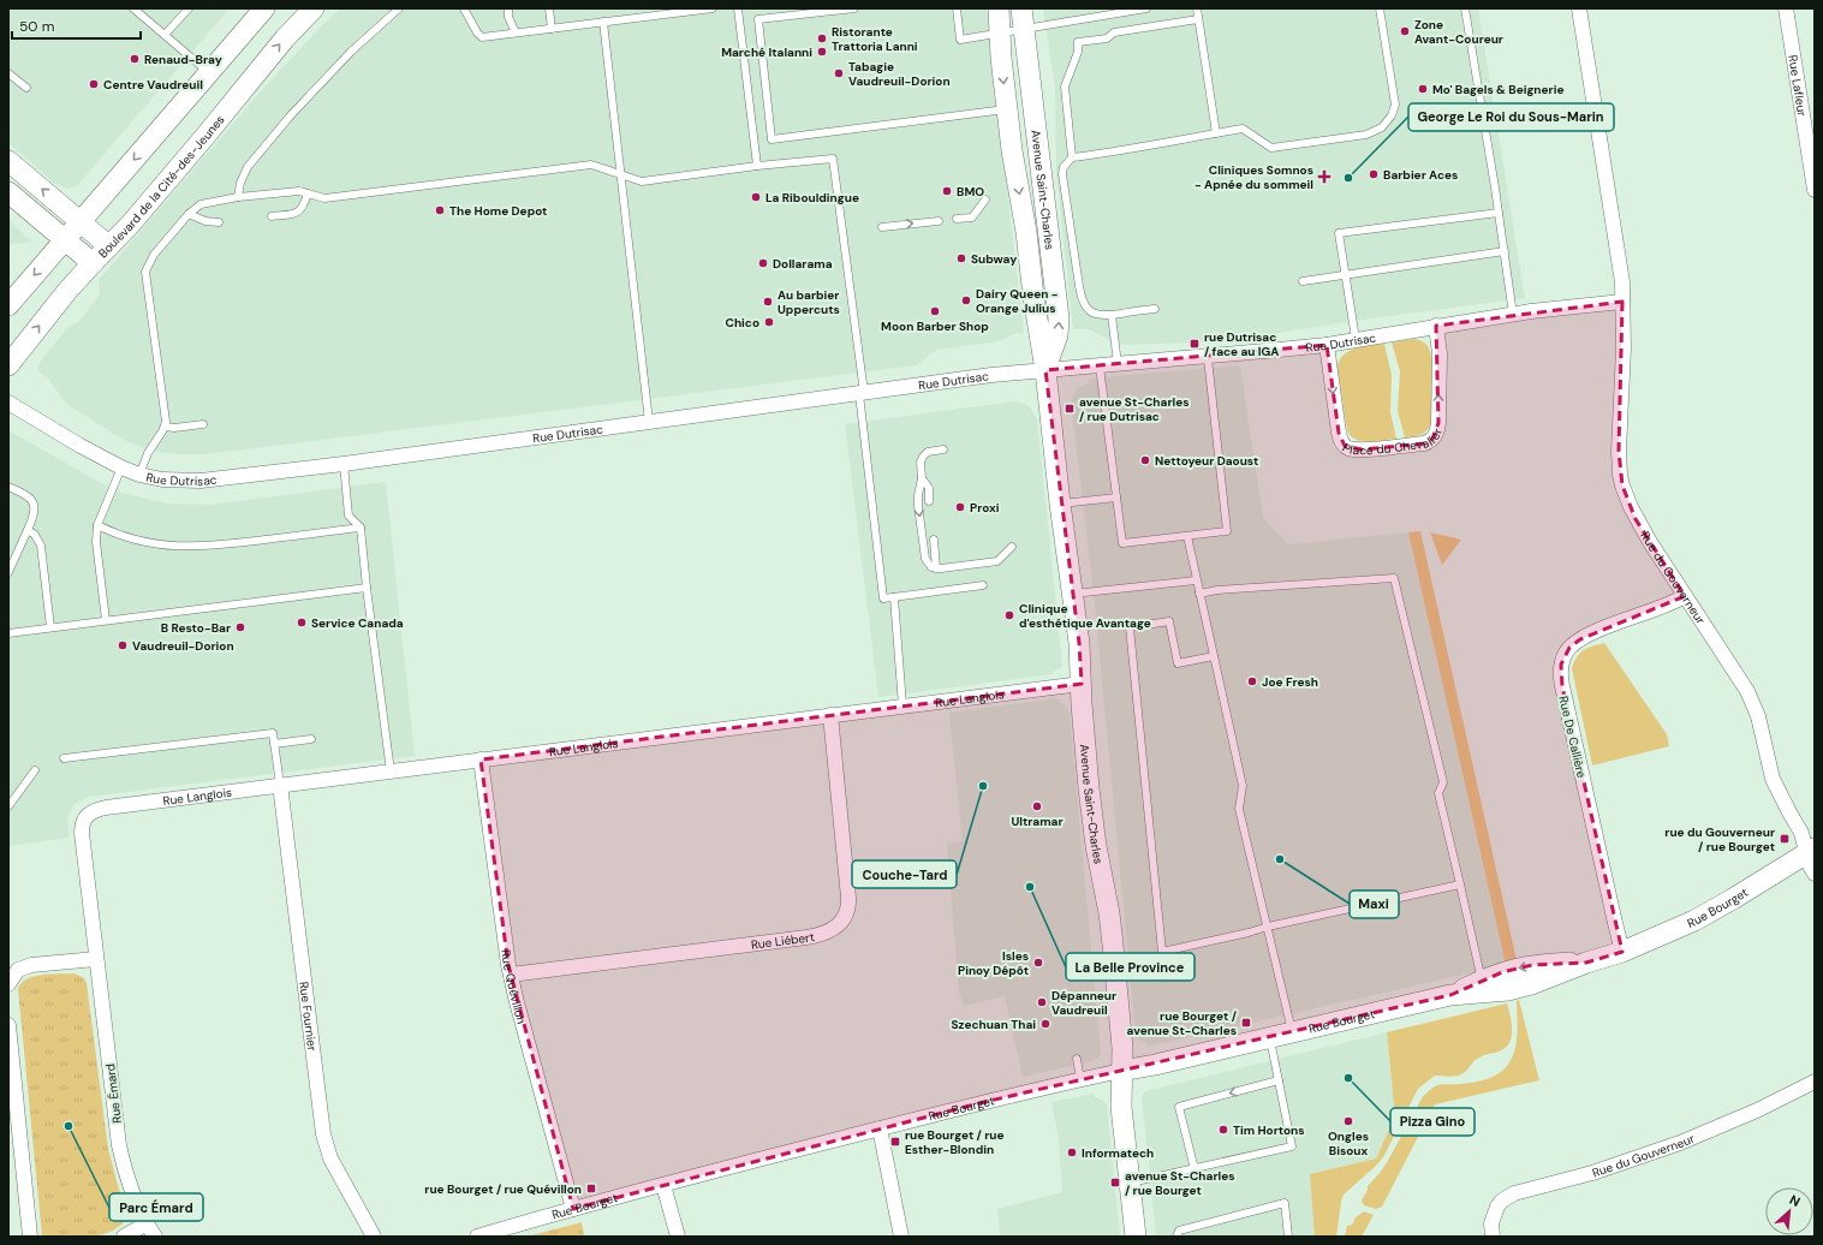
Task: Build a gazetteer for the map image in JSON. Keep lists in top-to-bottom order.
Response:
{
  "streets": {
    "street": [
      "Rue Lafleur",
      "Boulevard de la Cité-des-Jeunes",
      "Avenue Saint-Charles",
      "Rue Dutrisac",
      "Place du Chevalier",
      "Rue du Gouverneur",
      "Rue Langlois",
      "Rue De Callière",
      "Rue Bourget",
      "Rue Liébert",
      "Rue Quévillon",
      "Rue Fournier",
      "Rue Émard"
    ]
  },
  "crossings": [
    ["Avenue Saint-Charles", "Rue Dutrisac"],
    ["Avenue Saint-Charles", "Rue Langlois"],
    ["Avenue Saint-Charles", "Rue Bourget"],
    ["Rue Dutrisac", "Place du Chevalier"],
    ["Rue Dutrisac", "Rue du Gouverneur"],
    ["Rue du Gouverneur", "Rue De Callière"],
    ["Rue du Gouverneur", "Rue Bourget"],
    ["Rue Langlois", "Rue Liébert"],
    ["Rue Langlois", "Rue Quévillon"],
    ["Rue Langlois", "Rue Fournier"],
    ["Rue Langlois", "Rue Émard"],
    ["Rue De Callière", "Rue Bourget"],
    ["Rue Bourget", "Rue Quévillon"],
    ["Rue Liébert", "Rue Quévillon"]
  ],
  "places": {
    "other": [
      "Zone Avant-Coureur",
      "Ristorante Trattoria Lanni",
      "Marché Italanni",
      "Renaud-Bray",
      "Tabagie Vaudreuil-Dorion",
      "Centre Vaudreuil",
      "Mo' Bagels & Beignerie",
      "Barbier Aces",
      "George Le Roi du Sous-Marin",
      "BMO",
      "La Ribouldingue",
      "The Home Depot",
      "Subway",
      "Dollarama",
      "Dairy Queen - Orange Julius",
      "Au barbier Uppercuts",
      "Moon Barber Shop",
      "Chico",
      "Nettoyeur Daoust",
      "Proxi",
      "Clinique d'esthétique Avantage",
      "Service Canada",
      "B Resto-Bar",
      "Vaudreuil-Dorion",
      "Joe Fresh",
      "Couche-Tard",
      "Ultramar",
      "Maxi",
      "La Belle Province",
      "Isles Pinoy Dépôt",
      "Dépanneur Vaudreuil",
      "Szechuan Thai",
      "Pizza Gino",
      "Ongles Bisoux",
      "Parc Émard",
      "Tim Hortons",
      "Informatech"
    ],
    "health": ["Cliniques Somnos - Apnée du sommeil"],
    "transit": [
      "rue Dutrisac / face au IGA",
      "avenue St-Charles / rue Dutrisac",
      "rue du Gouverneur / rue Bourget",
      "rue Bourget / avenue St-Charles",
      "rue Bourget / rue Esther-Blondin",
      "avenue St-Charles / rue Bourget",
      "rue Bourget / rue Quévillon"
    ]
  },
  "scale_bar": "50 m",
  "north": "top right"
}
